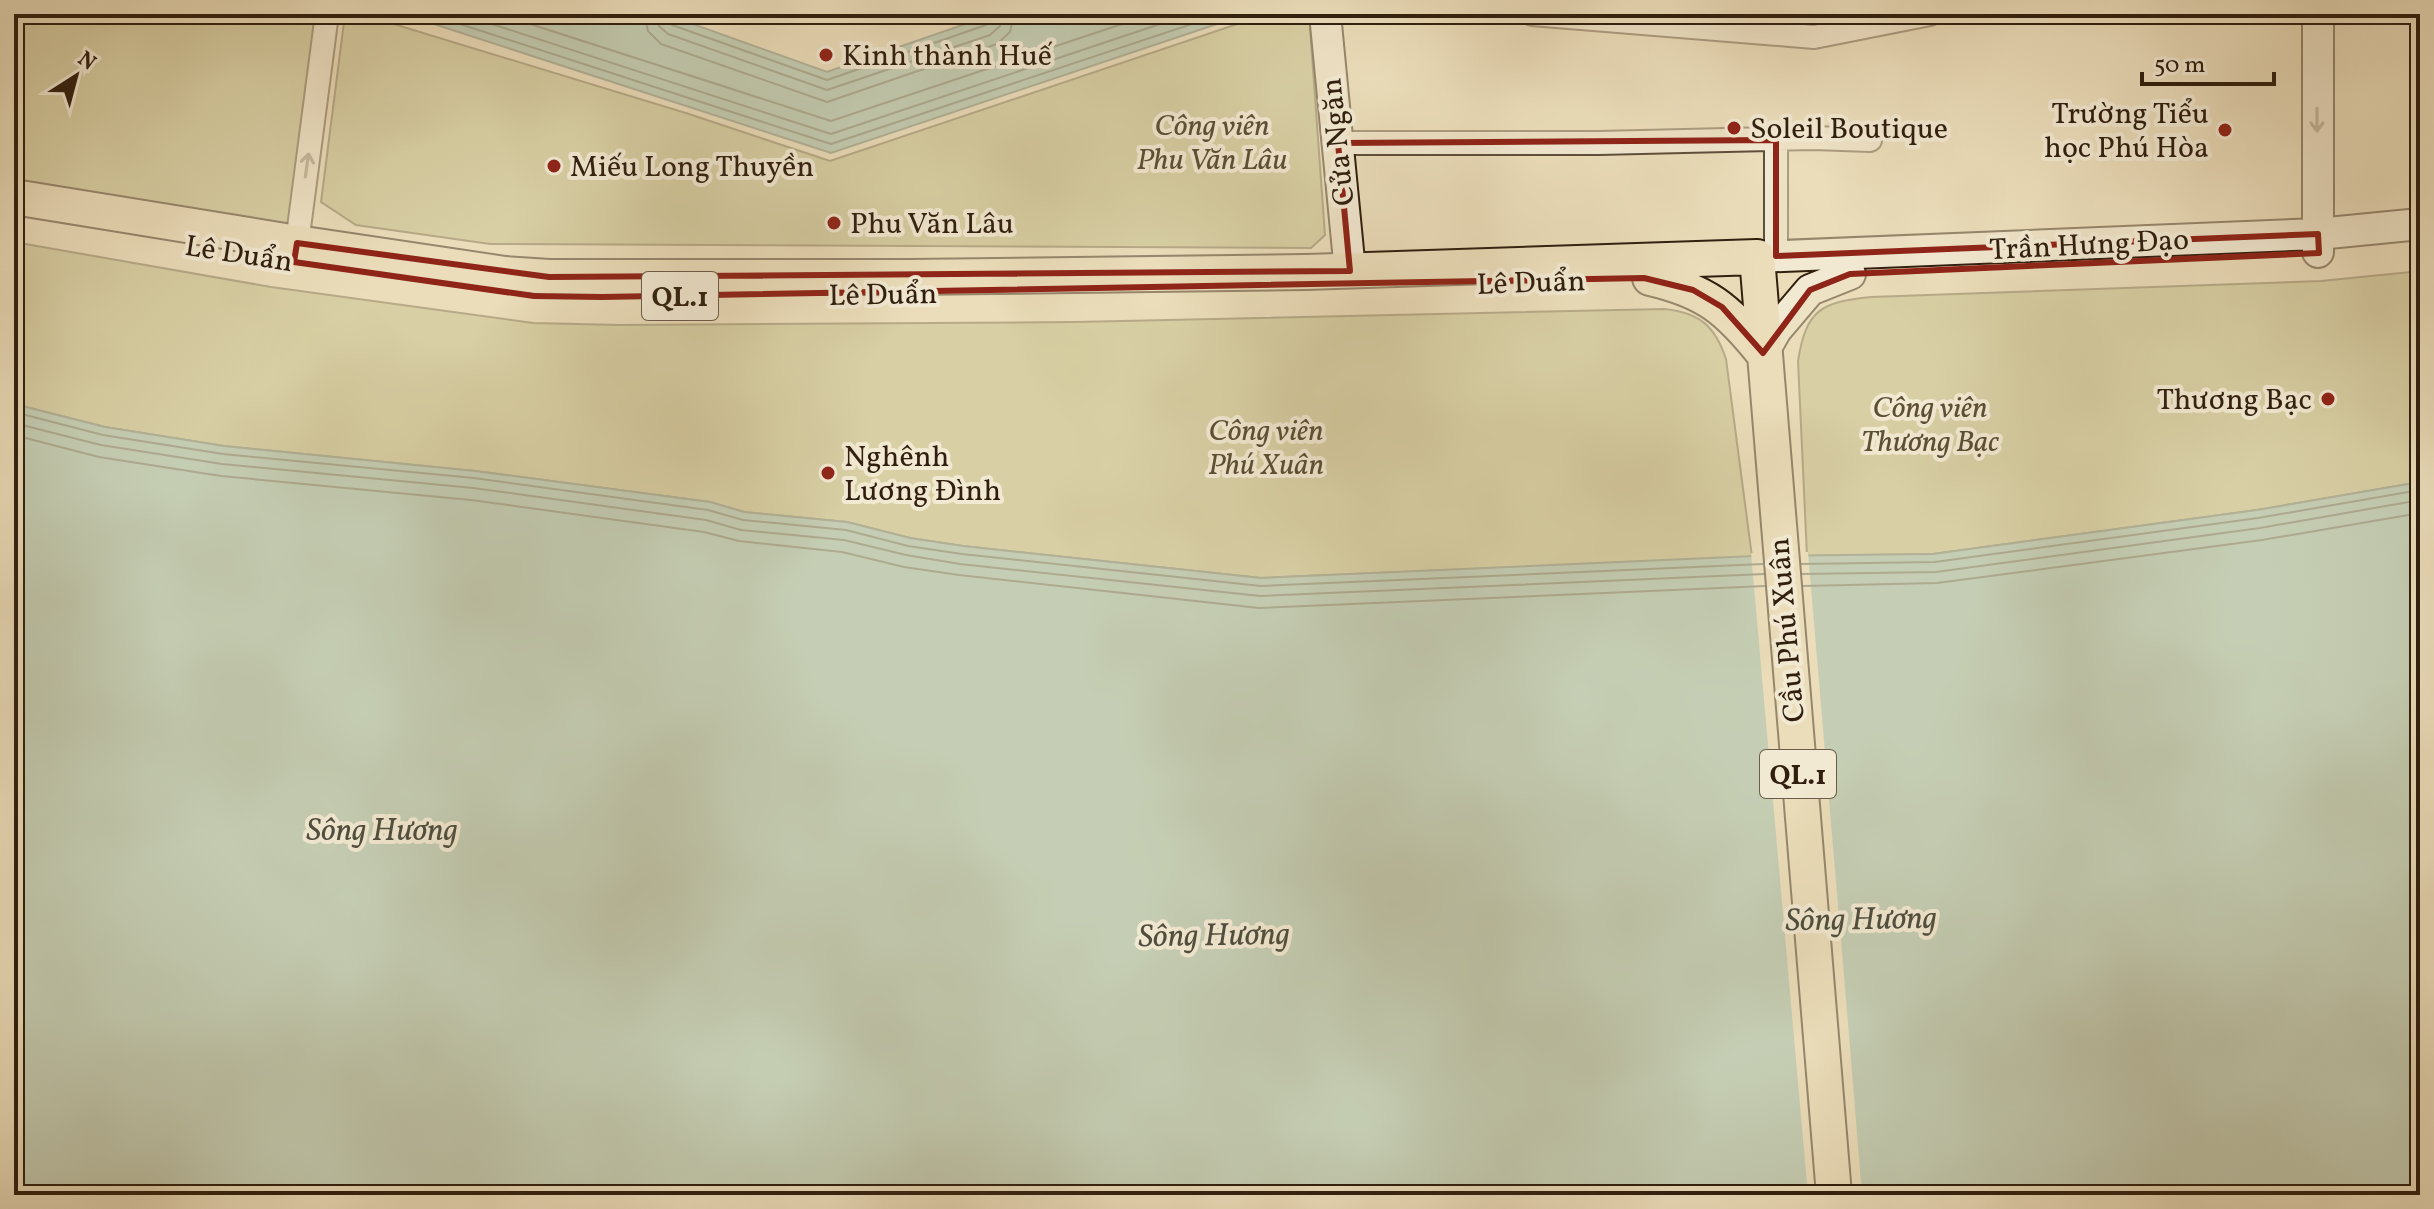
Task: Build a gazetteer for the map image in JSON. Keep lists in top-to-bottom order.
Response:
{
  "streets": {
    "main road": [
      "Cửa Ngăn",
      "Trần Hưng Đạo",
      "Lê Duẩn",
      "QL.1",
      "Cầu Phú Xuân"
    ]
  },
  "crossings": [
    ["Cửa Ngăn", "Lê Duẩn"],
    ["Trần Hưng Đạo", "Lê Duẩn"],
    ["Trần Hưng Đạo", "Cầu Phú Xuân"],
    ["Lê Duẩn", "QL.1"],
    ["Lê Duẩn", "Cầu Phú Xuân"],
    ["QL.1", "Cầu Phú Xuân"]
  ],
  "water": ["Sông Hương"],
  "parks": ["Công viên Phu Văn Lâu", "Công viên Thương Bạc", "Công viên Phú Xuân"],
  "places": [
    "Kinh thành Huế",
    "Soleil Boutique",
    "Trường Tiểu học Phú Hòa",
    "Miếu Long Thuyền",
    "Phu Văn Lâu",
    "Thương Bạc",
    "Nghênh Lương Đình"
  ],
  "scale_bar": "50 m",
  "north": "top right"
}
